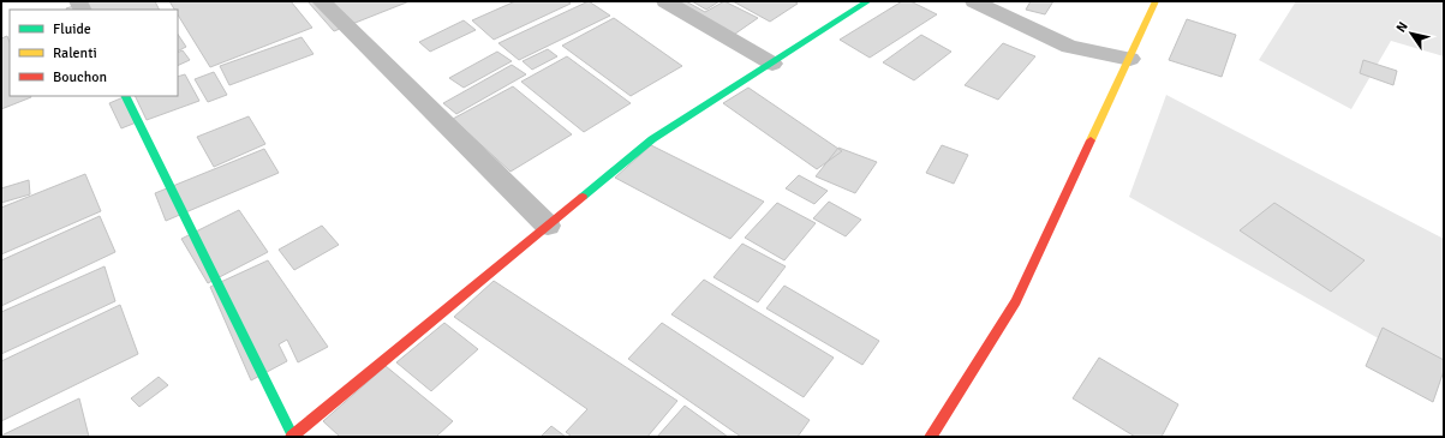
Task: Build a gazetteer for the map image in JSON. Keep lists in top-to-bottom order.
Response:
{
  "legend": ["Fluide", "Ralenti", "Bouchon"],
  "north": "top left"
}
